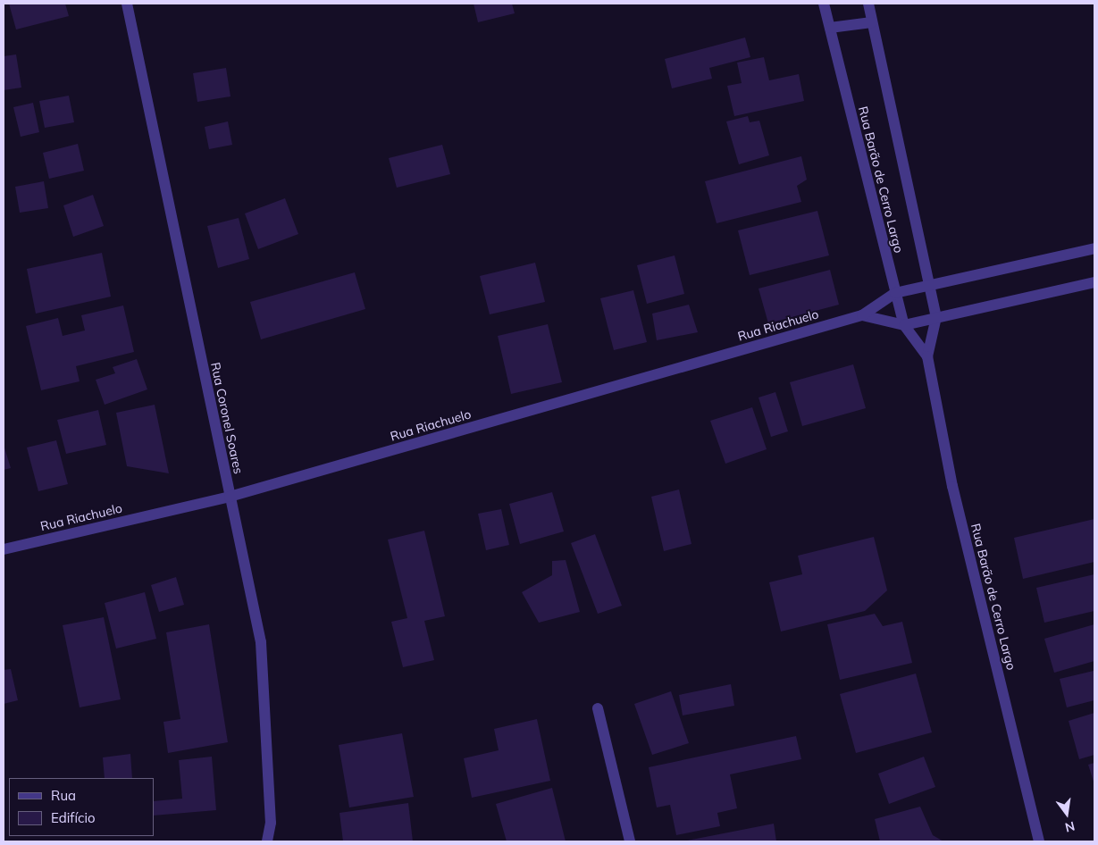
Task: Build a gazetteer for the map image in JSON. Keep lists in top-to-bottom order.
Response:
{
  "streets": {
    "street": ["Rua Barão de Cerro Largo", "Rua Riachuelo", "Rua Coronel Soares"]
  },
  "crossings": [
    ["Rua Barão de Cerro Largo", "Rua Riachuelo"],
    ["Rua Riachuelo", "Rua Coronel Soares"]
  ],
  "legend": ["Rua", "Edifício"],
  "north": "bottom"
}
